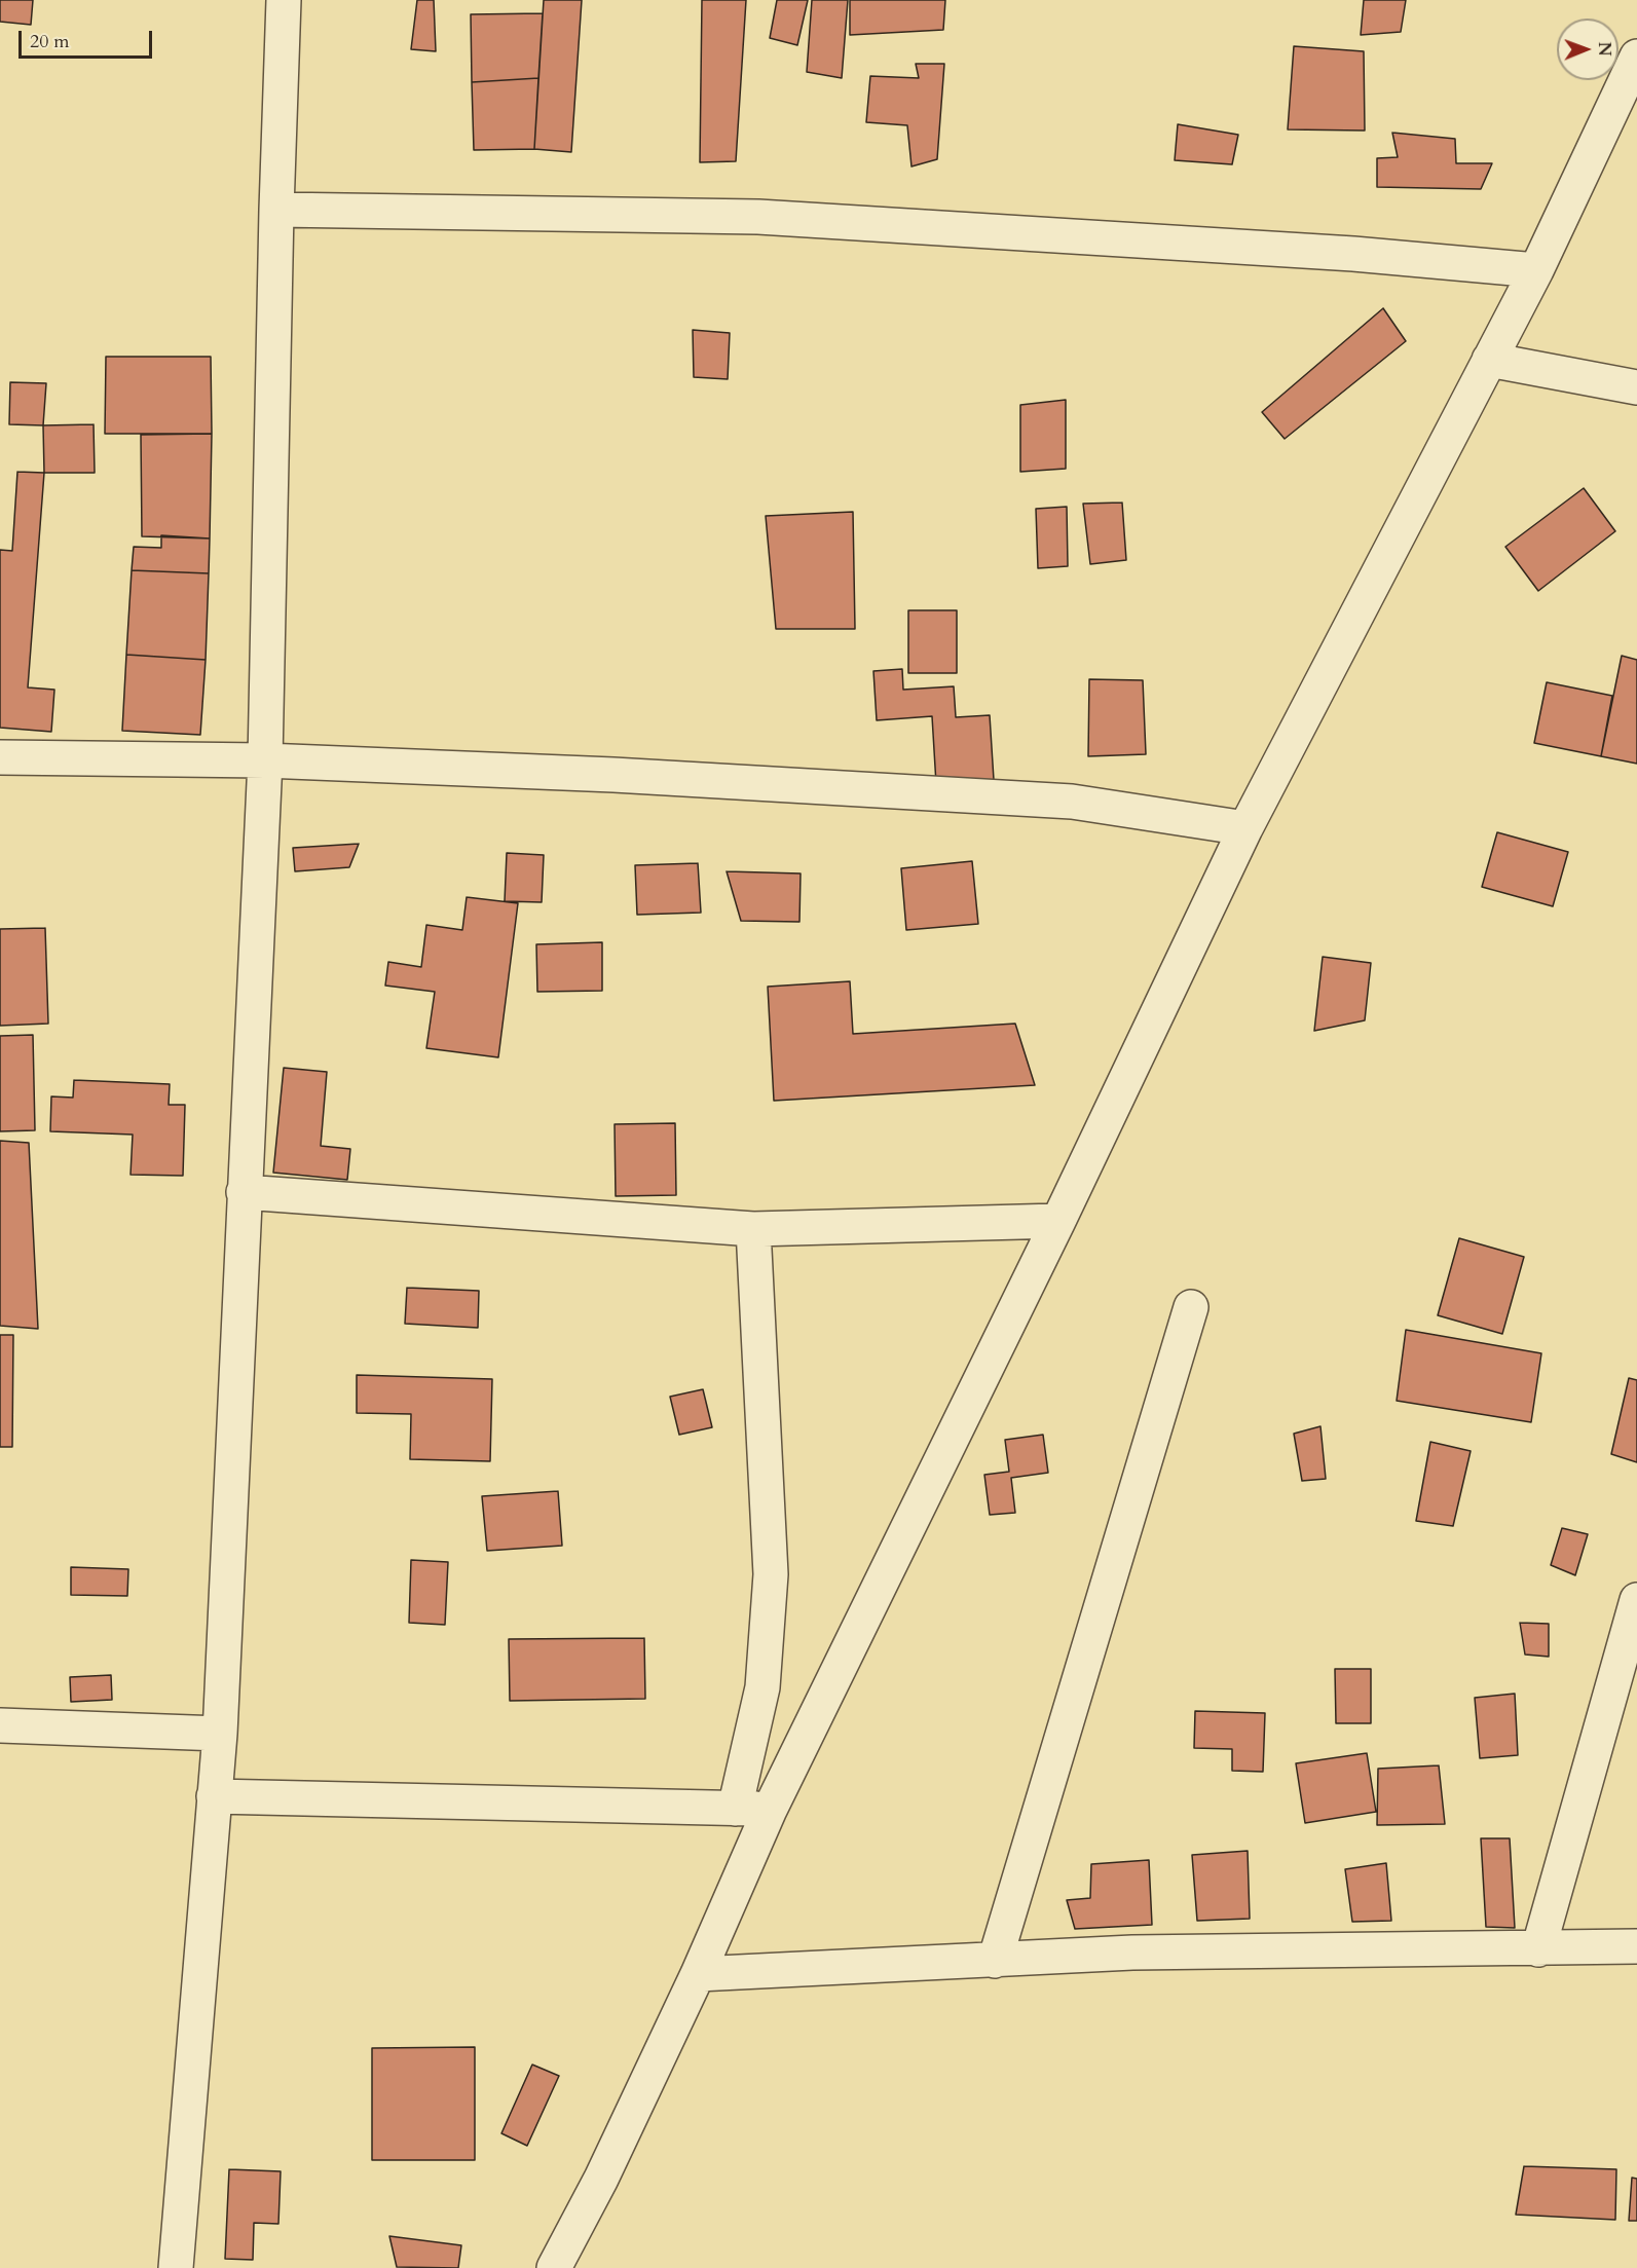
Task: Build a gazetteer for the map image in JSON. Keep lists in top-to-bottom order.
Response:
{
  "scale_bar": "20 m",
  "north": "right"
}
